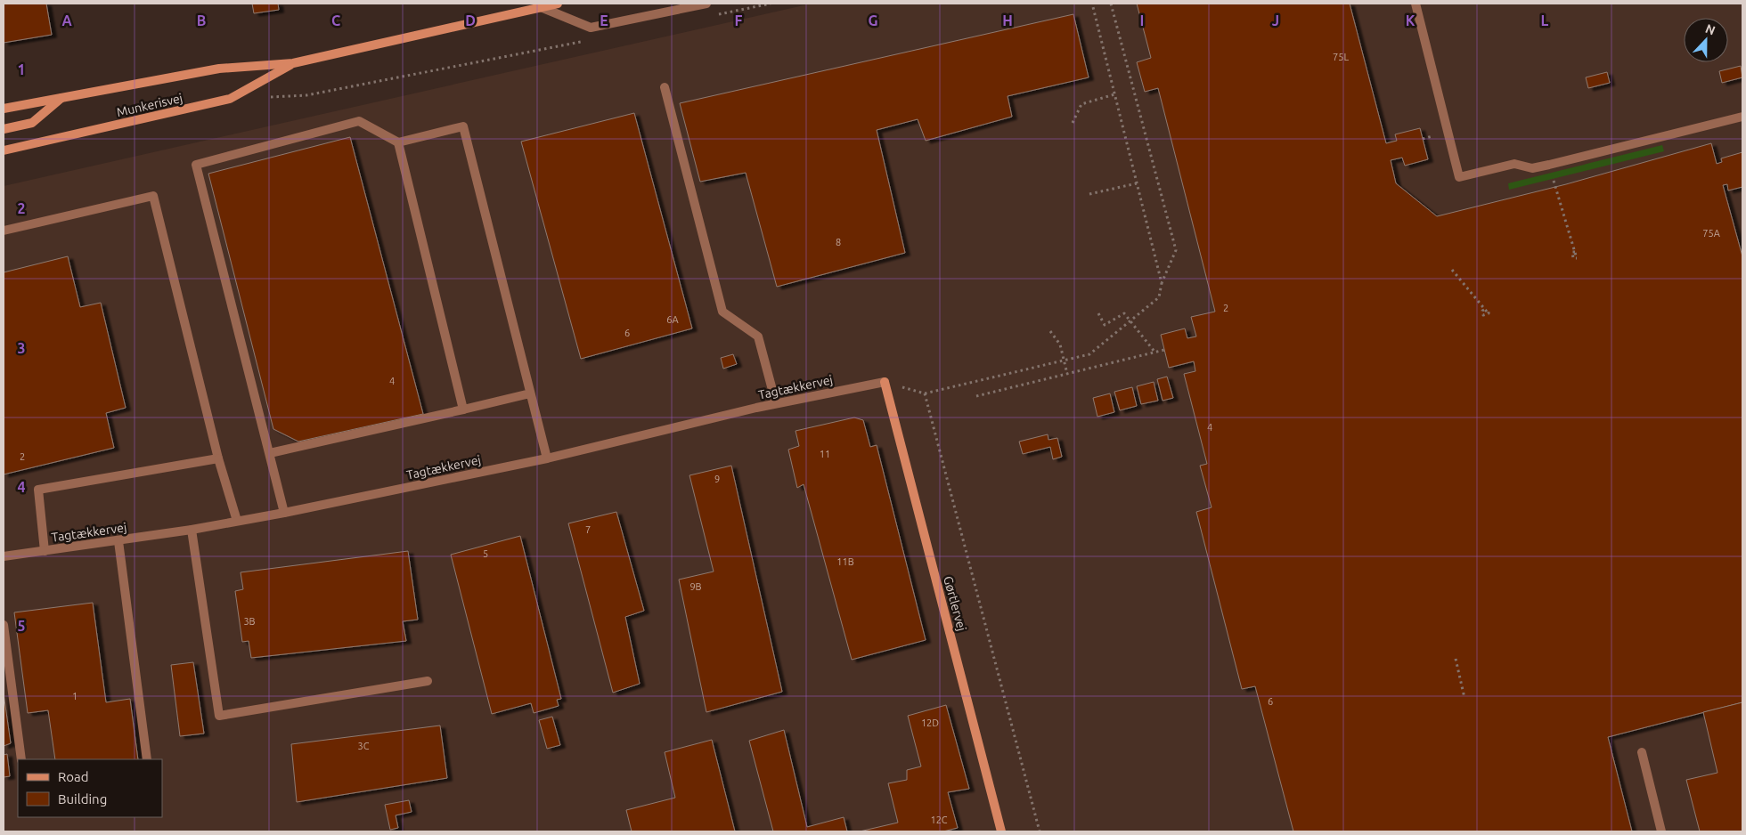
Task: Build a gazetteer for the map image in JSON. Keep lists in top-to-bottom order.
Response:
{
  "streets": {
    "main road": ["Munkerisvej", "Gørtlervej"],
    "street": ["Tagtækkervej"]
  },
  "crossings": [
    ["Tagtækkervej", "Gørtlervej"]
  ],
  "house_numbers": [
    "75L",
    "75A",
    "8",
    "2",
    "6A",
    "6",
    "4",
    "4",
    "11",
    "2",
    "9",
    "7",
    "5",
    "11B",
    "9B",
    "3B",
    "1",
    "6",
    "12D",
    "3C",
    "12C"
  ],
  "legend": ["Road", "Building"],
  "north": "top",
  "grid": {
    "columns": [
      "A",
      "B",
      "C",
      "D",
      "E",
      "F",
      "G",
      "H",
      "I",
      "J",
      "K",
      "L"
    ],
    "rows": [
      "1",
      "2",
      "3",
      "4",
      "5"
    ]
  }
}
